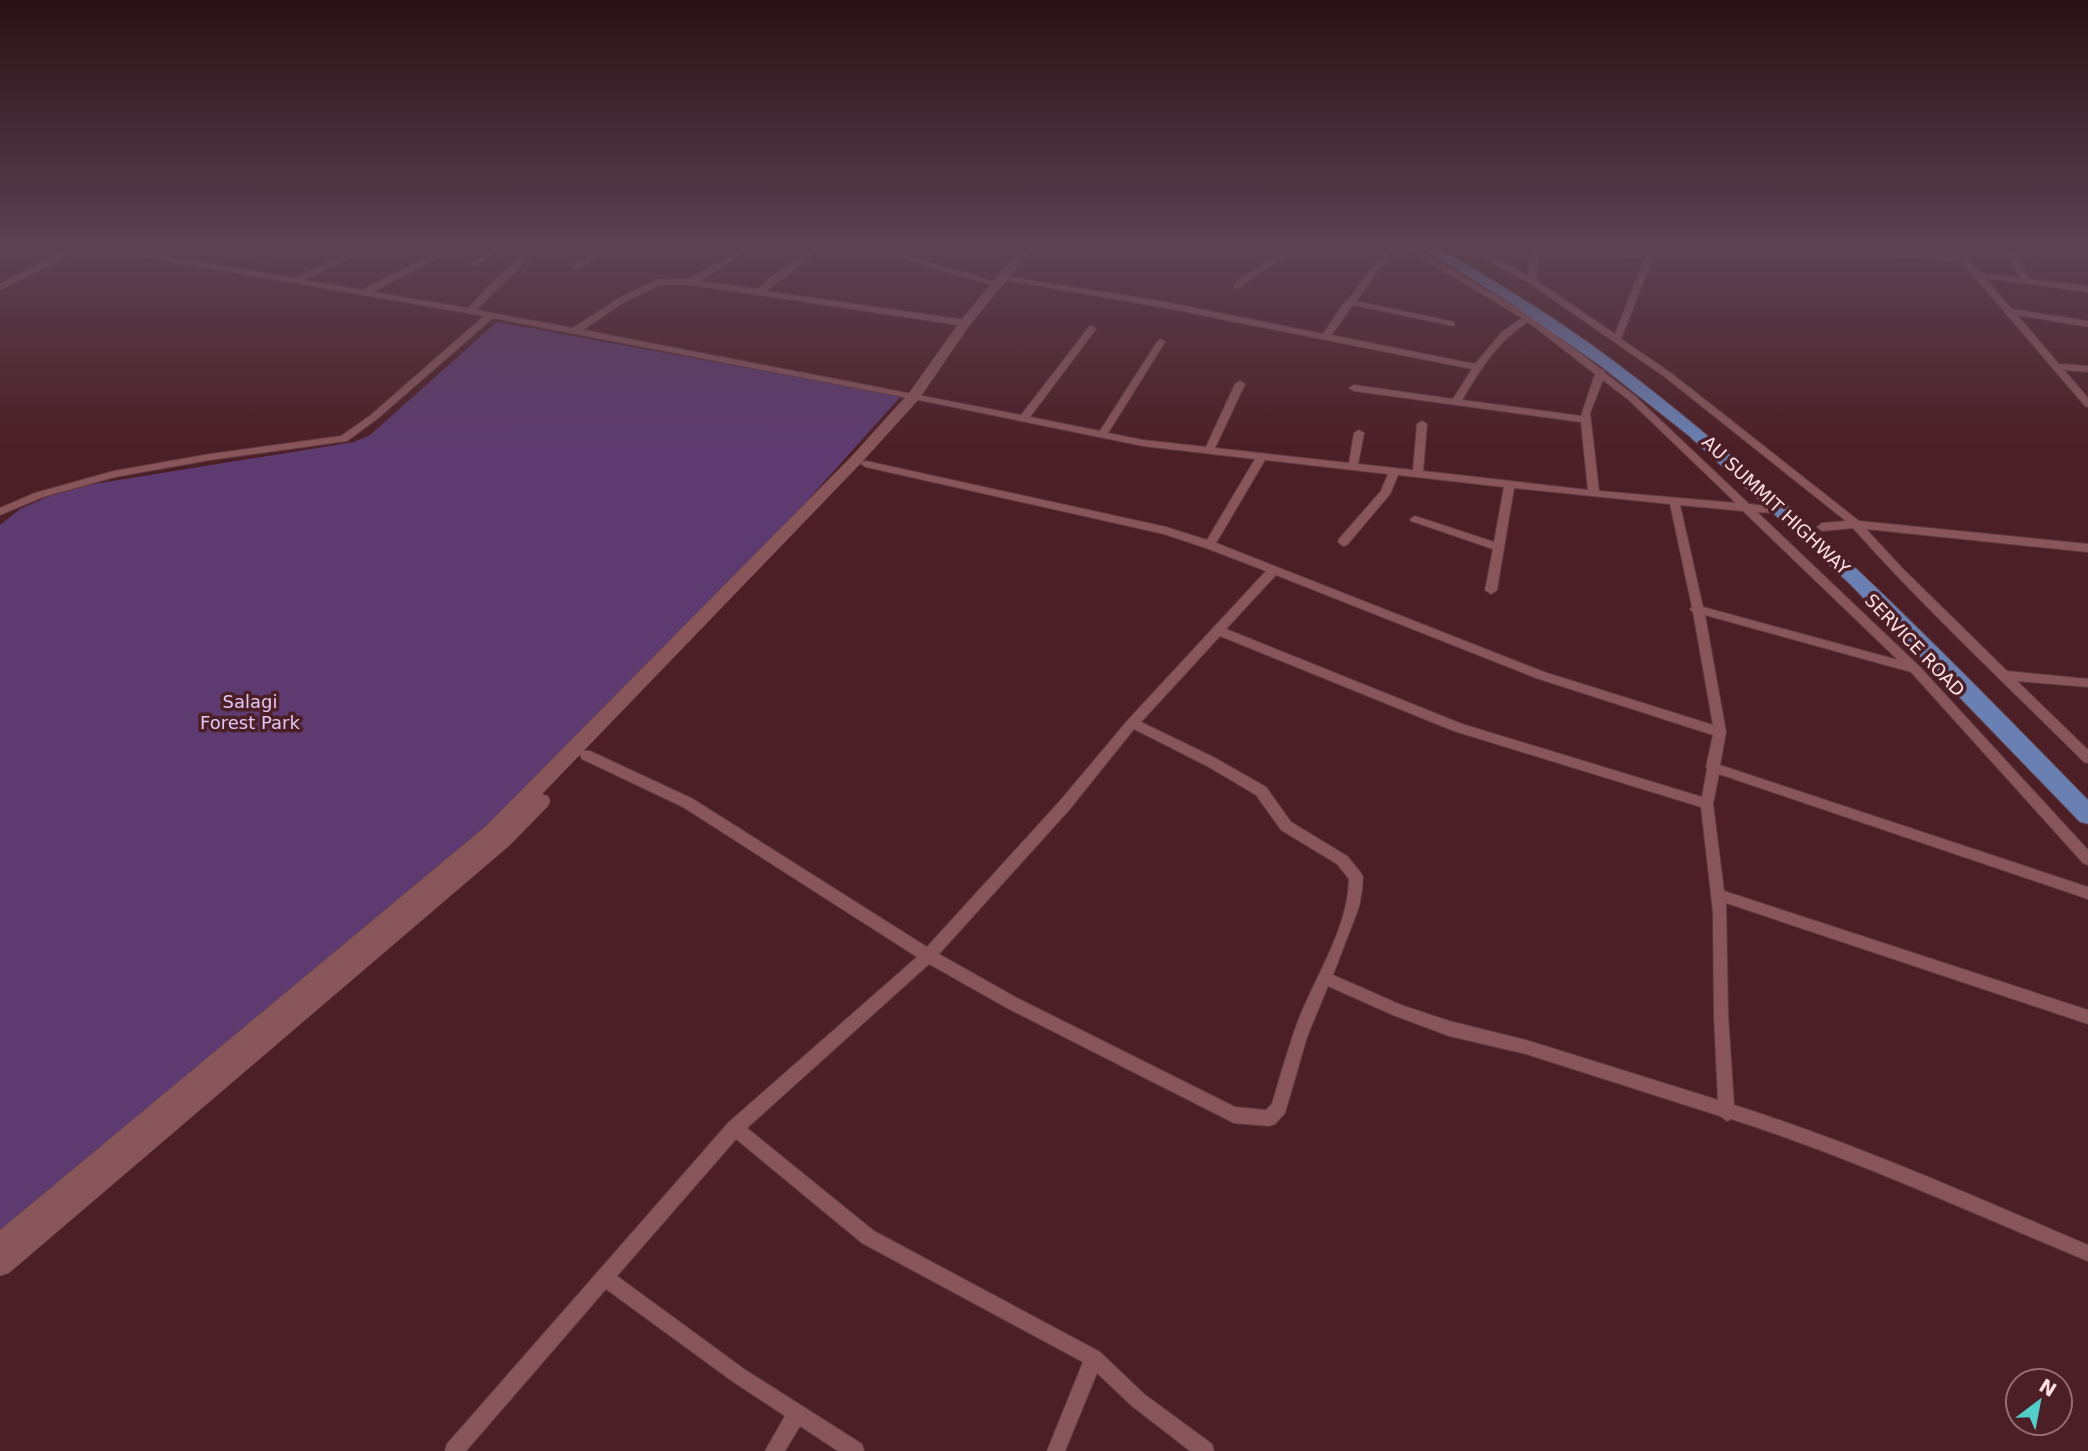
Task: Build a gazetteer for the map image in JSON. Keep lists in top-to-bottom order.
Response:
{
  "streets": {
    "main road": ["AU SUMMIT HIGHWAY"],
    "street": ["SERVICE ROAD"]
  },
  "parks": ["Salagi Forest Park"],
  "north": "top right"
}
